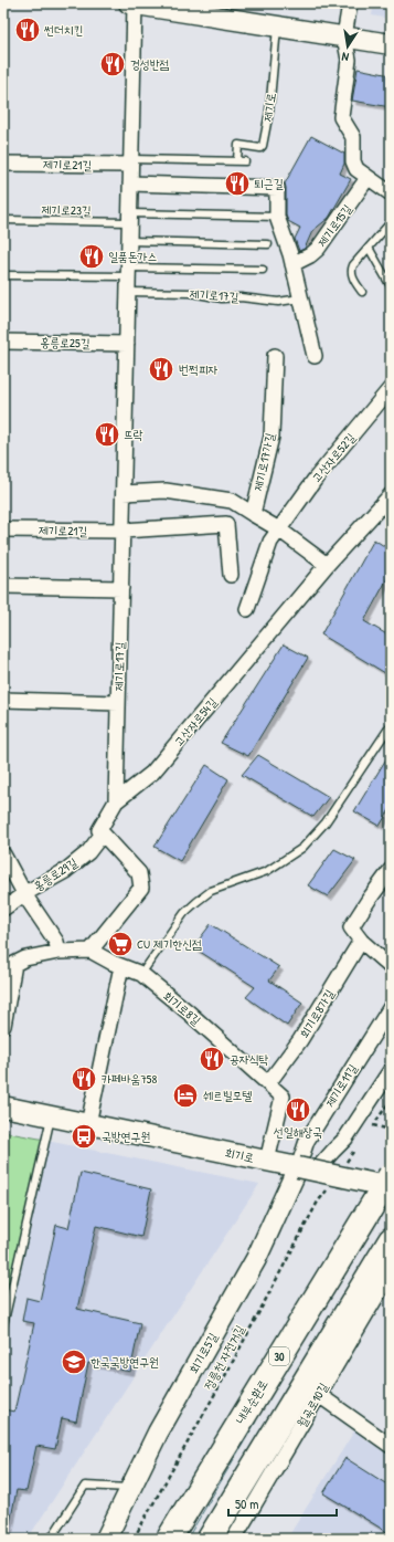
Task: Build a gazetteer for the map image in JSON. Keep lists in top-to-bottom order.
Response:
{
  "streets": {
    "highway": ["30", "내부순환로"],
    "main road": ["회기로", "회기로5길"],
    "street": [
      "제기로21길",
      "제기로15길",
      "제기로17길",
      "홍릉로25길",
      "고산자로52길",
      "제기로17가길",
      "고산자로54길",
      "홍릉로29길",
      "회기로8길",
      "회기로8가길",
      "제기로11길",
      "월곡로10길"
    ],
    "lane": ["제기로", "제기로23길"],
    "path": ["정릉천 자전거길"]
  },
  "crossings": [
    ["제기로21길", "제기로17길"],
    ["제기로23길", "제기로17길"],
    ["제기로17길", "홍릉로25길"],
    ["제기로17길", "고산자로54길"],
    ["고산자로54길", "홍릉로29길"],
    ["회기로8길", "회기로8가길"],
    ["회기로8길", "회기로"],
    ["제기로11길", "회기로"],
    ["제기로11길", "회기로5길"],
    ["회기로", "회기로5길"]
  ],
  "places": {
    "restaurant": [
      "썬더치킨",
      "경성반점",
      "퇴근길",
      "일품돈가스",
      "번쩍피자",
      "뜨락",
      "공자식탁",
      "카페바움758",
      "선일해장국"
    ],
    "supermarket": ["CU 제기한신점"],
    "hotel": ["쉐르빌모텔"],
    "bus stop": ["국방연구원"],
    "school or university": ["한국국방연구원"]
  },
  "scale_bar": "50 m",
  "north": "bottom"
}
